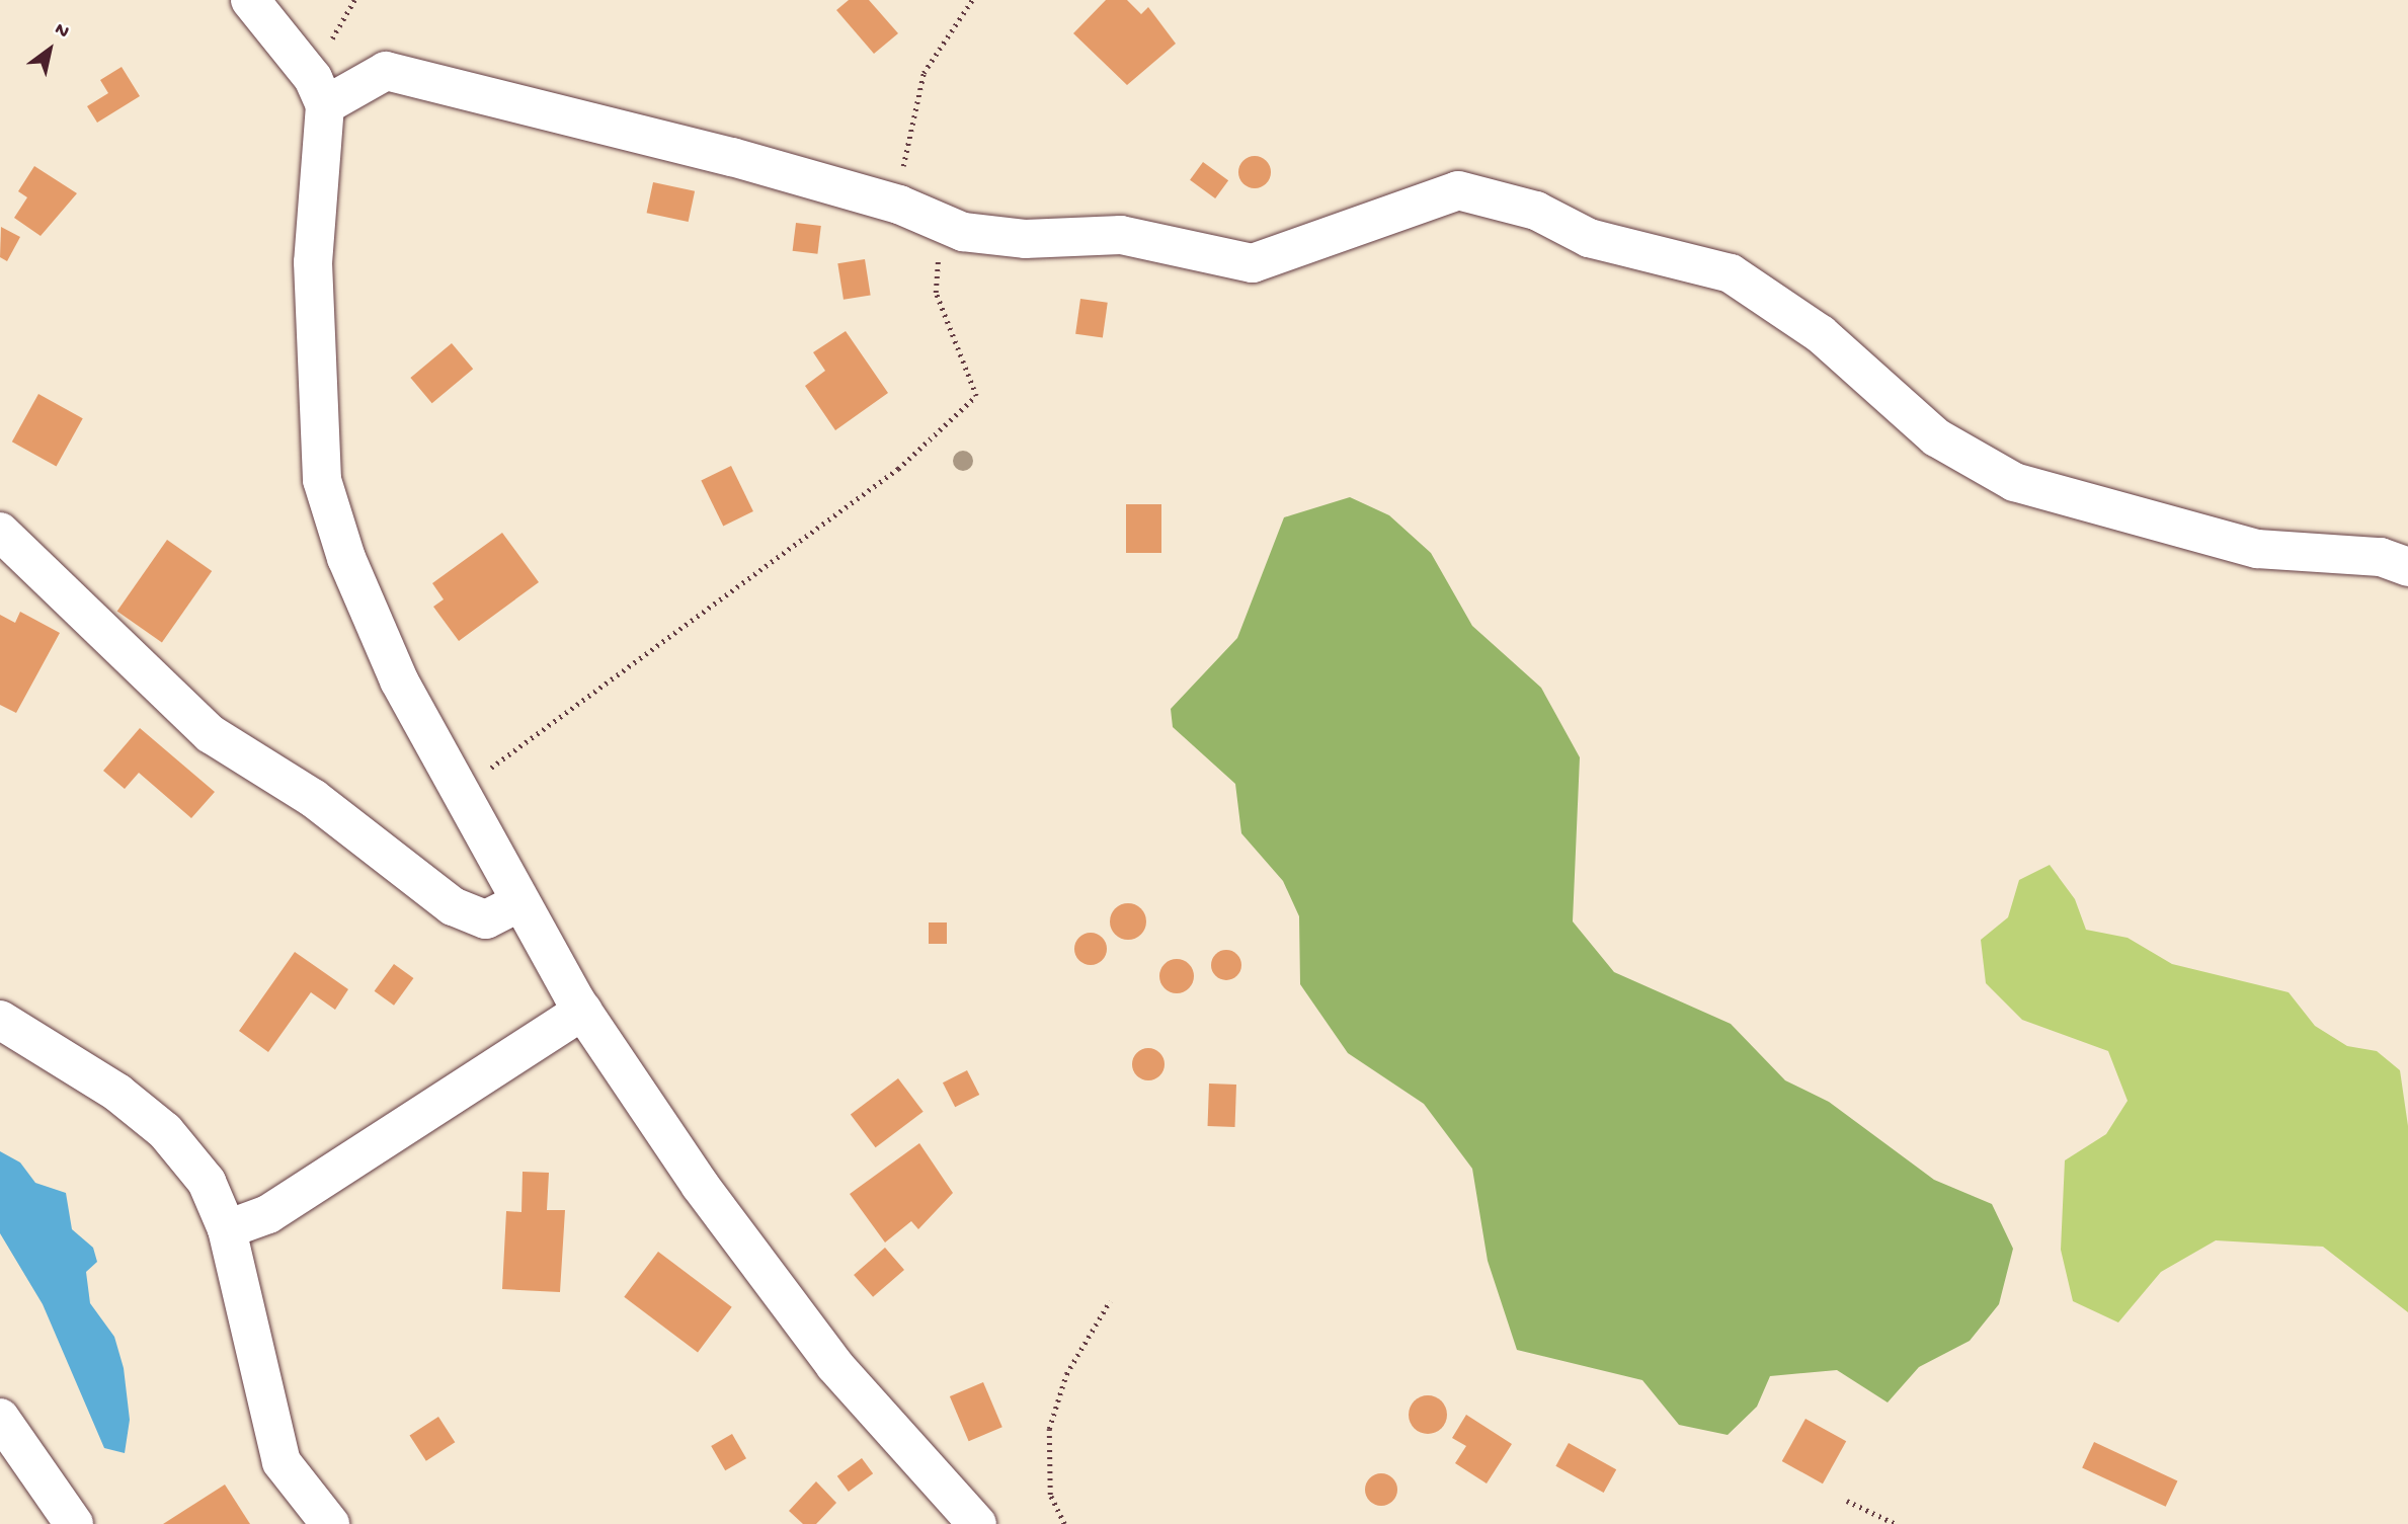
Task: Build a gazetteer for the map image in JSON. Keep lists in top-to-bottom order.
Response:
{
  "north": "top right"
}
